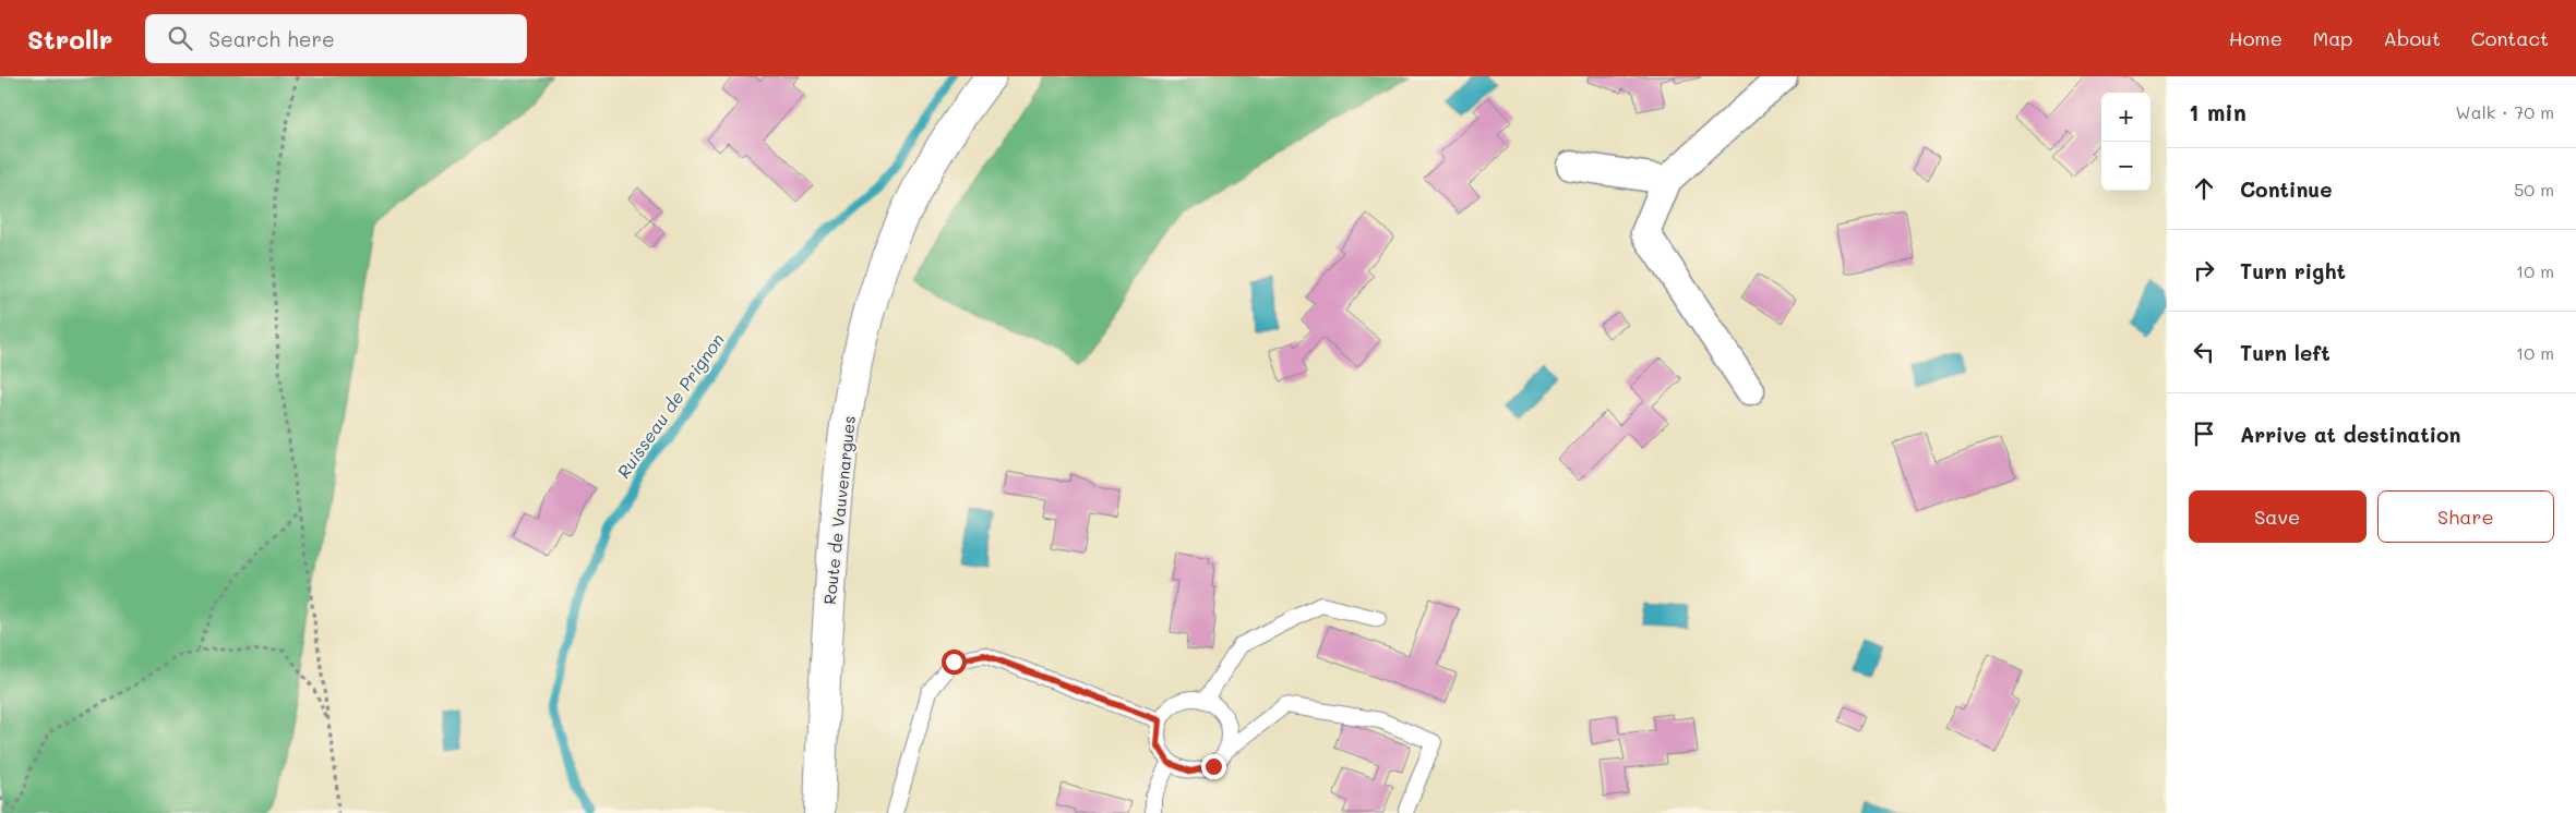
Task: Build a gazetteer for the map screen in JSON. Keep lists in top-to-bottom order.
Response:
{
  "streets": {
    "main road": ["Route de Vauvenargues"]
  },
  "water": ["Ruisseau de Prignon"],
  "page": {
    "header": "Strollr",
    "search": "Search here",
    "nav": [
      "Home",
      "Map",
      "About",
      "Contact"
    ],
    "heading": ["1 min", "Walk · 70 m"],
    "map_buttons": ["+", "−"],
    "list": [
      ["Continue", "50 m"],
      ["Turn right", "10 m"],
      ["Turn left", "10 m"],
      "Arrive at destination"
    ],
    "buttons": ["Save", "Share"]
  }
}
